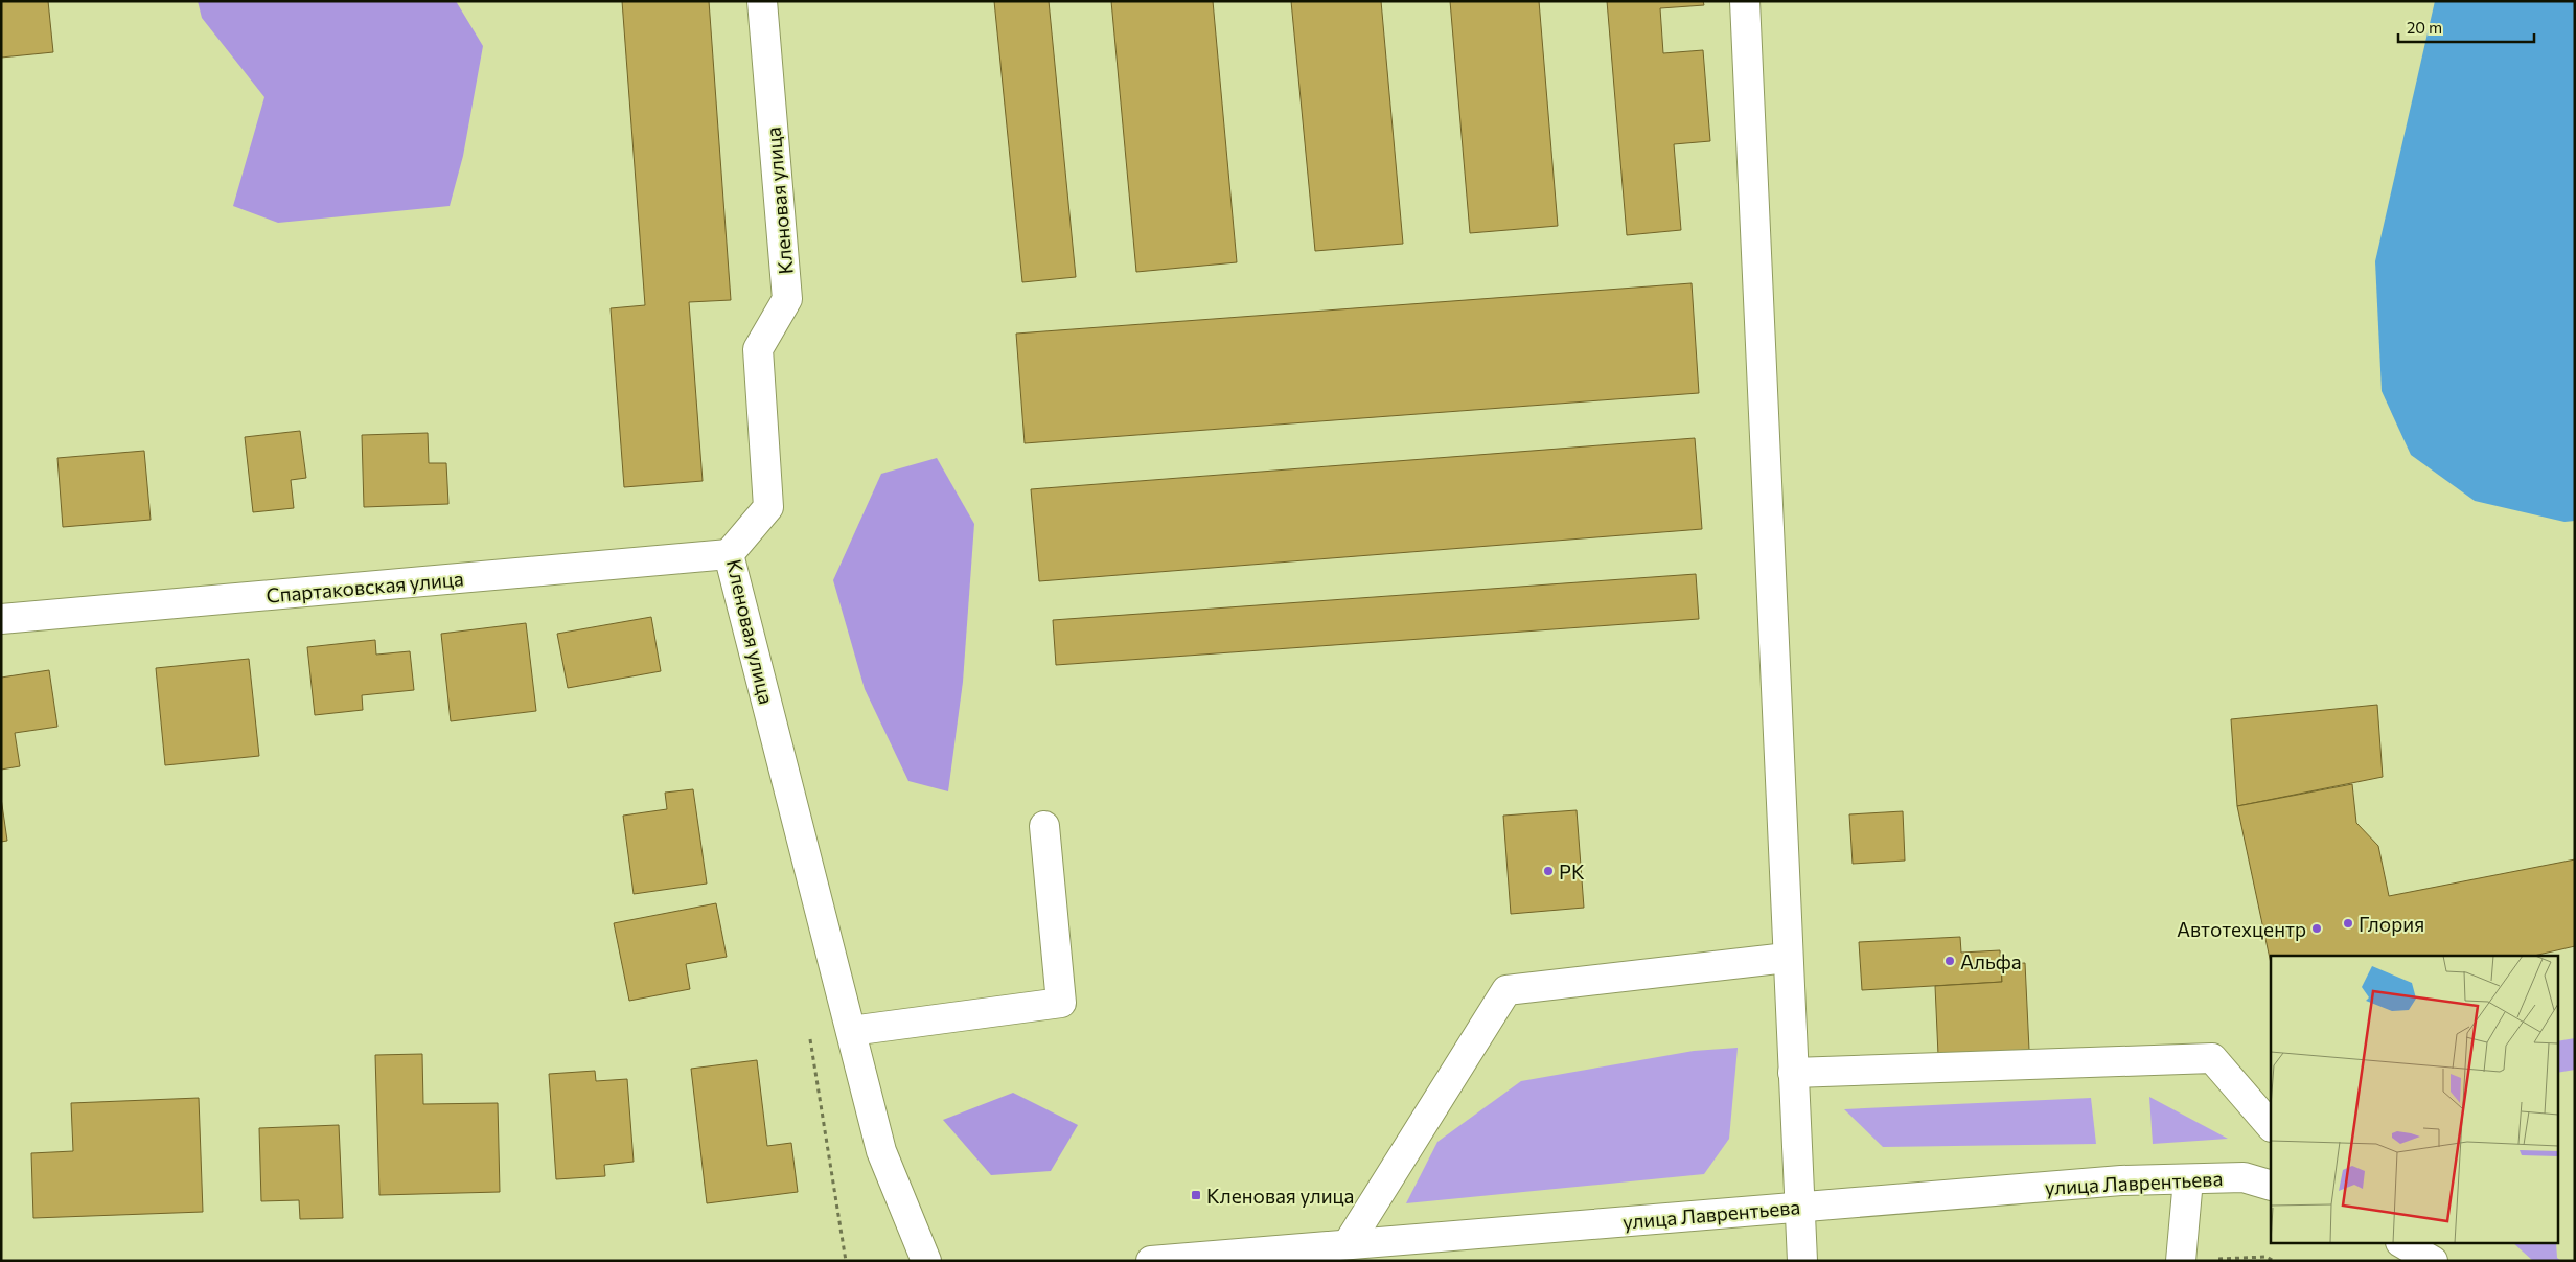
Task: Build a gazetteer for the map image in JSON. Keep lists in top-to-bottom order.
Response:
{
  "streets": {
    "street": ["Кленовая улица", "Спартаковская улица", "улица Лаврентьева"]
  },
  "crossings": [
    ["Кленовая улица", "Спартаковская улица"]
  ],
  "places": {
    "other": [
      "РК",
      "Глория",
      "Автотехцентр",
      "Альфа"
    ],
    "transit": ["Кленовая улица"]
  },
  "scale_bar": "20 m"
}
